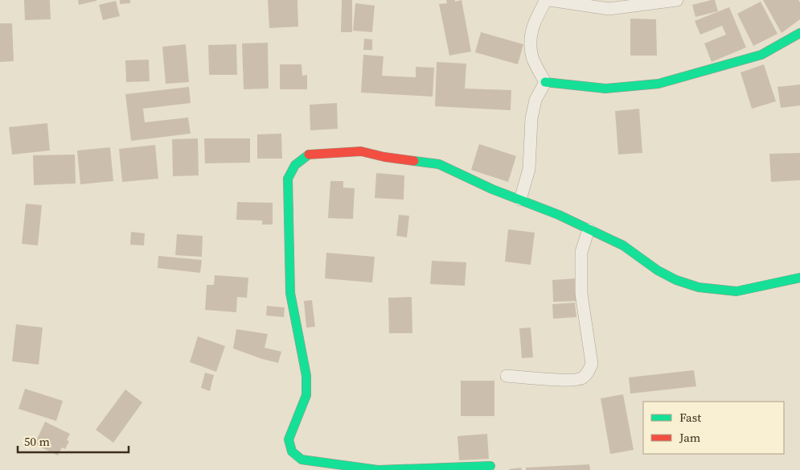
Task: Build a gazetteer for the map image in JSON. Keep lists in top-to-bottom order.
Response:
{
  "legend": ["Fast", "Jam"],
  "scale_bar": "50 m"
}
